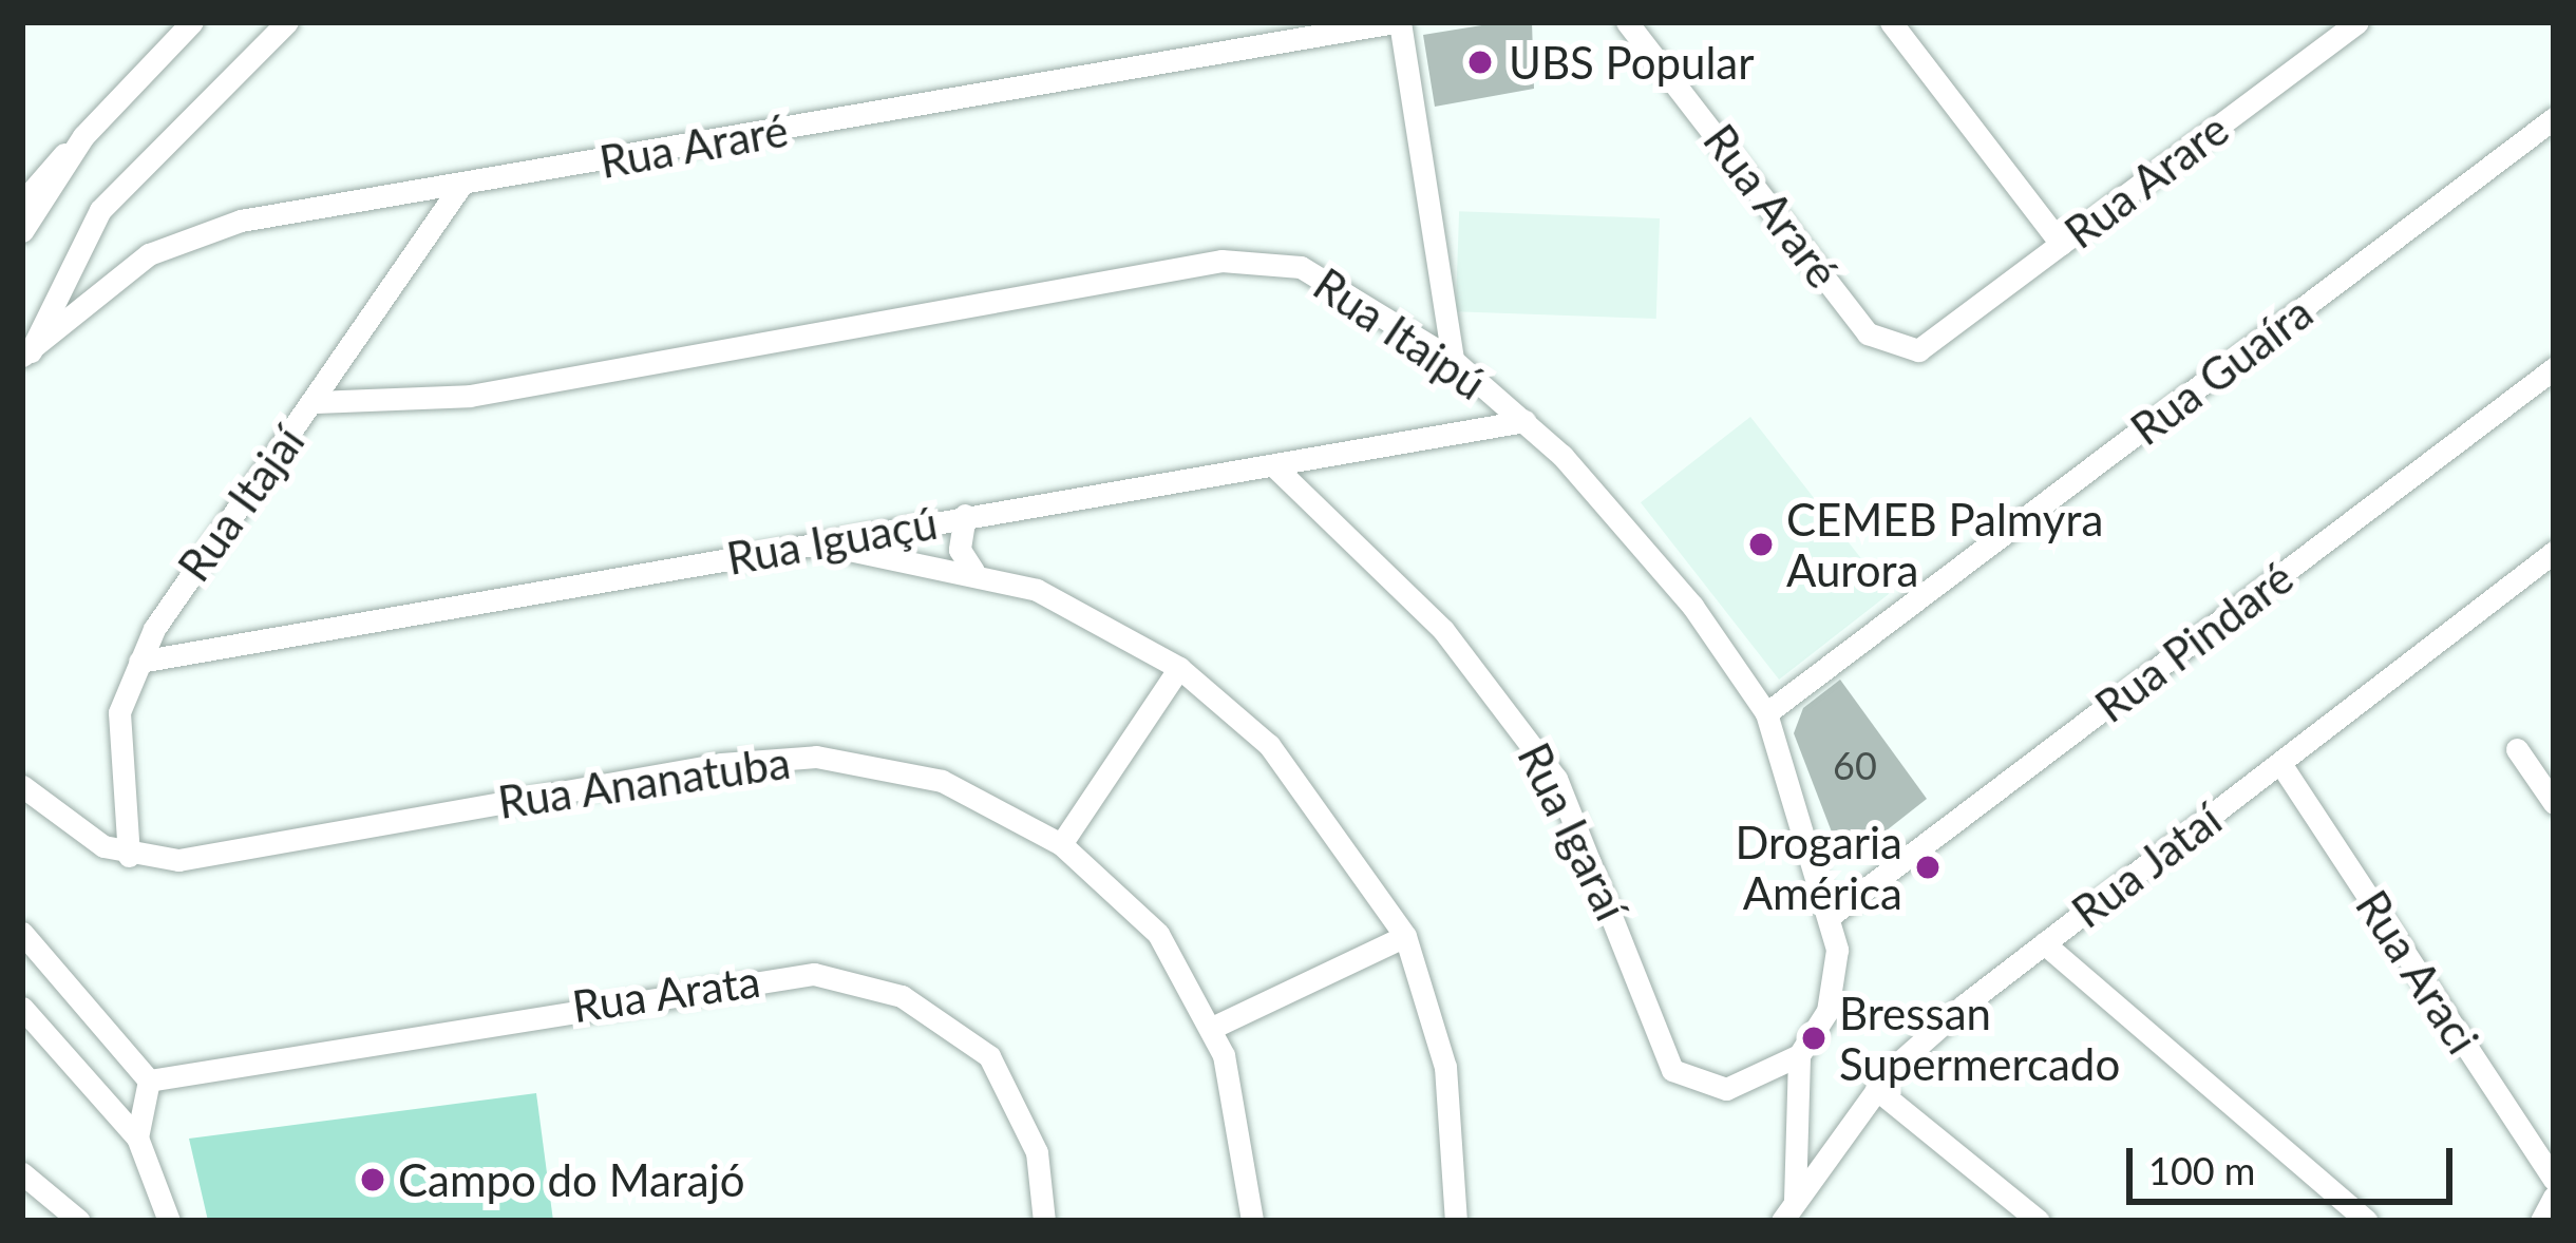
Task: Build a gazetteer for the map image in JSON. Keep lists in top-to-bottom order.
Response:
{
  "streets": {
    "street": [
      "Rua Araré",
      "Rua Arare",
      "Rua Itaipú",
      "Rua Guaíra",
      "Rua Itajaí",
      "Rua Iguaçú",
      "Rua Pindaré",
      "Rua Ananatuba",
      "Rua Igaraí",
      "Rua Jataí",
      "Rua Araci",
      "Rua Arata"
    ]
  },
  "crossings": [
    ["Rua Araré", "Rua Arare"],
    ["Rua Araré", "Rua Itajaí"],
    ["Rua Itaipú", "Rua Guaíra"],
    ["Rua Itaipú", "Rua Itajaí"],
    ["Rua Itaipú", "Rua Iguaçú"],
    ["Rua Itaipú", "Rua Pindaré"],
    ["Rua Itaipú", "Rua Igaraí"],
    ["Rua Itaipú", "Rua Jataí"],
    ["Rua Itajaí", "Rua Iguaçú"],
    ["Rua Itajaí", "Rua Ananatuba"],
    ["Rua Iguaçú", "Rua Igaraí"],
    ["Rua Jataí", "Rua Araci"]
  ],
  "places": [
    "UBS Popular",
    "CEMEB Palmyra Aurora",
    "Drogaria América",
    "Bressan Supermercado",
    "Campo do Marajó"
  ],
  "house_numbers": ["60"],
  "scale_bar": "100 m"
}
